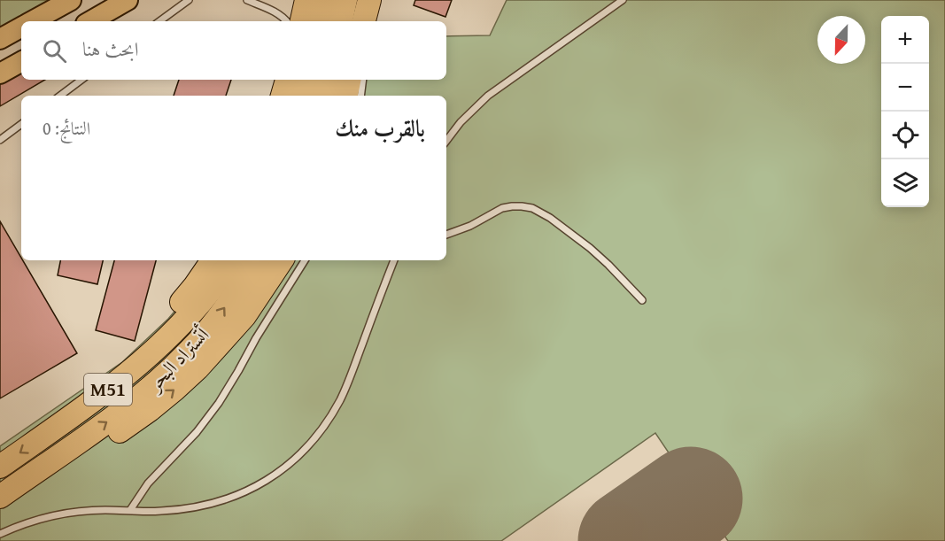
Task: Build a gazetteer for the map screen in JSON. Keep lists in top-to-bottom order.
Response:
{
  "streets": {
    "highway": ["أتستراد البحر", "M51"]
  },
  "north": "bottom",
  "page": {
    "map_buttons": ["+", "−"],
    "search": "ابحث هنا",
    "heading": ["بالقرب منك", "النتائج: 0"]
  }
}
